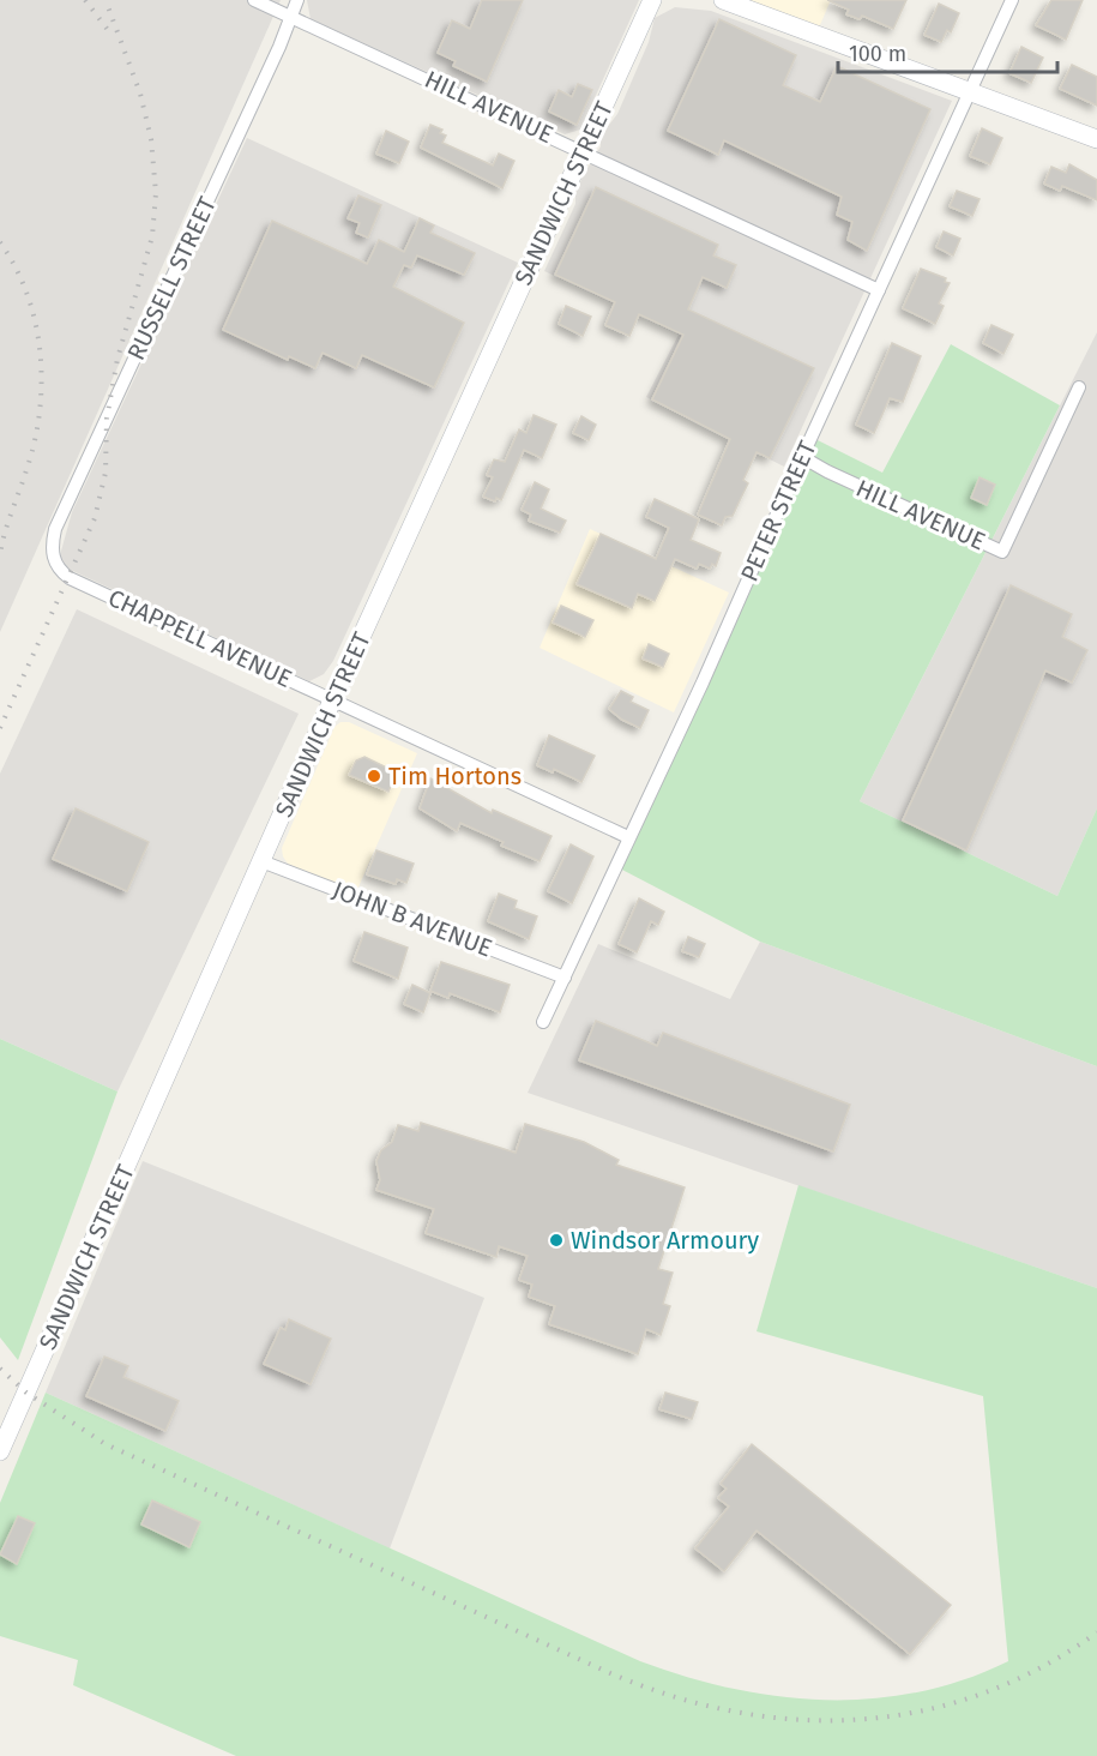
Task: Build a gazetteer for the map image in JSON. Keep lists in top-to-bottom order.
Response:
{
  "streets": {
    "main road": ["SANDWICH STREET"],
    "street": [
      "HILL AVENUE",
      "RUSSELL STREET",
      "PETER STREET",
      "CHAPPELL AVENUE",
      "JOHN B AVENUE"
    ]
  },
  "crossings": [
    ["HILL AVENUE", "SANDWICH STREET"],
    ["HILL AVENUE", "RUSSELL STREET"],
    ["HILL AVENUE", "PETER STREET"],
    ["SANDWICH STREET", "CHAPPELL AVENUE"],
    ["SANDWICH STREET", "JOHN B AVENUE"],
    ["RUSSELL STREET", "CHAPPELL AVENUE"],
    ["PETER STREET", "CHAPPELL AVENUE"],
    ["PETER STREET", "JOHN B AVENUE"]
  ],
  "places": ["Tim Hortons", "Windsor Armoury"],
  "scale_bar": "100 m"
}
